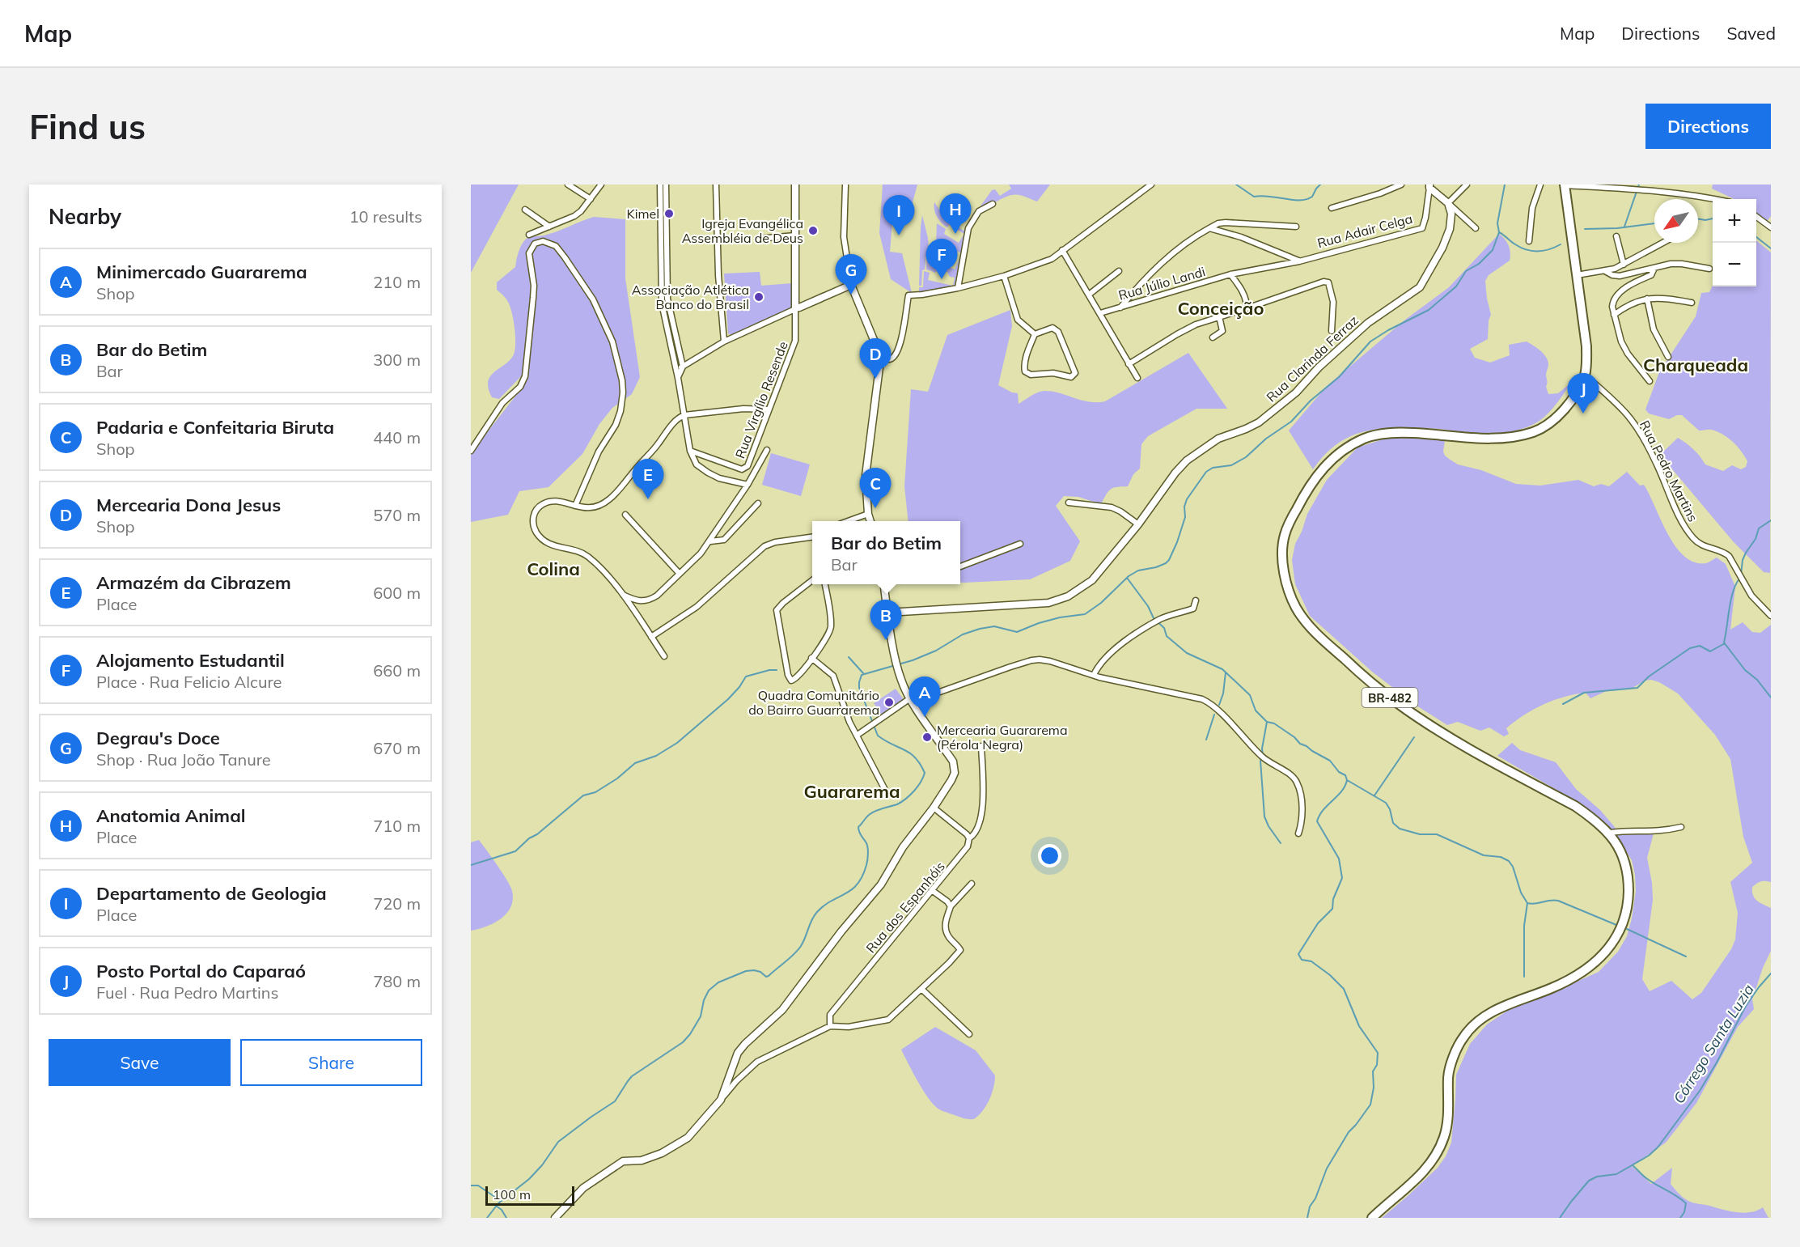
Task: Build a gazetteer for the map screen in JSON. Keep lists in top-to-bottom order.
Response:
{
  "streets": {
    "highway": ["BR-482"],
    "street": [
      "Rua Adair Celga",
      "Rua Júlio Landi",
      "Rua Clarinda Ferraz",
      "Rua Virgílio Resende",
      "Rua Pedro Martins",
      "Rua dos Espanhóis"
    ]
  },
  "crossings": [
    ["Rua Adair Celga", "Rua Júlio Landi"],
    ["Rua Pedro Martins", "BR-482"]
  ],
  "districts": [
    "Conceição",
    "Charqueada",
    "Colina",
    "Guararema"
  ],
  "water": ["Córrego Santa Luzia"],
  "places": [
    "Kimel",
    "Igreja Evangélica Assembléia de Deus",
    "Associação Atlética Banco do Brasil",
    "Quadra Comunitário do Bairro Guarrarema",
    "Mercearia Guararema (Pérola Negra)"
  ],
  "scale_bar": "100 m",
  "north": "bottom left",
  "page": {
    "header": "Map",
    "nav": ["Map", "Directions", "Saved"],
    "buttons": [
      "Directions",
      ["Save", "Share"]
    ],
    "title": "Find us",
    "heading": ["Nearby", "10 results"],
    "pins": [
      "H",
      "I",
      "F",
      "G",
      "D",
      "J",
      "E",
      "C",
      "B",
      "A"
    ],
    "map_buttons": ["+", "−"],
    "list": [
      {
        "mark": "A",
        "name": "Minimercado Guararema",
        "note": "Shop",
        "value": "210 m"
      },
      {
        "mark": "B",
        "name": "Bar do Betim",
        "note": "Bar",
        "value": "300 m"
      },
      {
        "mark": "C",
        "name": "Padaria e Confeitaria Biruta",
        "note": "Shop",
        "value": "440 m"
      },
      {
        "mark": "D",
        "name": "Mercearia Dona Jesus",
        "note": "Shop",
        "value": "570 m"
      },
      {
        "mark": "E",
        "name": "Armazém da Cibrazem",
        "note": "Place",
        "value": "600 m"
      },
      {
        "mark": "F",
        "name": "Alojamento Estudantil",
        "note": "Place · Rua Felicio Alcure",
        "value": "660 m"
      },
      {
        "mark": "G",
        "name": "Degrau's Doce",
        "note": "Shop · Rua João Tanure",
        "value": "670 m"
      },
      {
        "mark": "H",
        "name": "Anatomia Animal",
        "note": "Place",
        "value": "710 m"
      },
      {
        "mark": "I",
        "name": "Departamento de Geologia",
        "note": "Place",
        "value": "720 m"
      },
      {
        "mark": "J",
        "name": "Posto Portal do Caparaó",
        "note": "Fuel · Rua Pedro Martins",
        "value": "780 m"
      }
    ],
    "popup": ["Bar do Betim", "Bar"],
    "scale": "100 m"
  }
}
